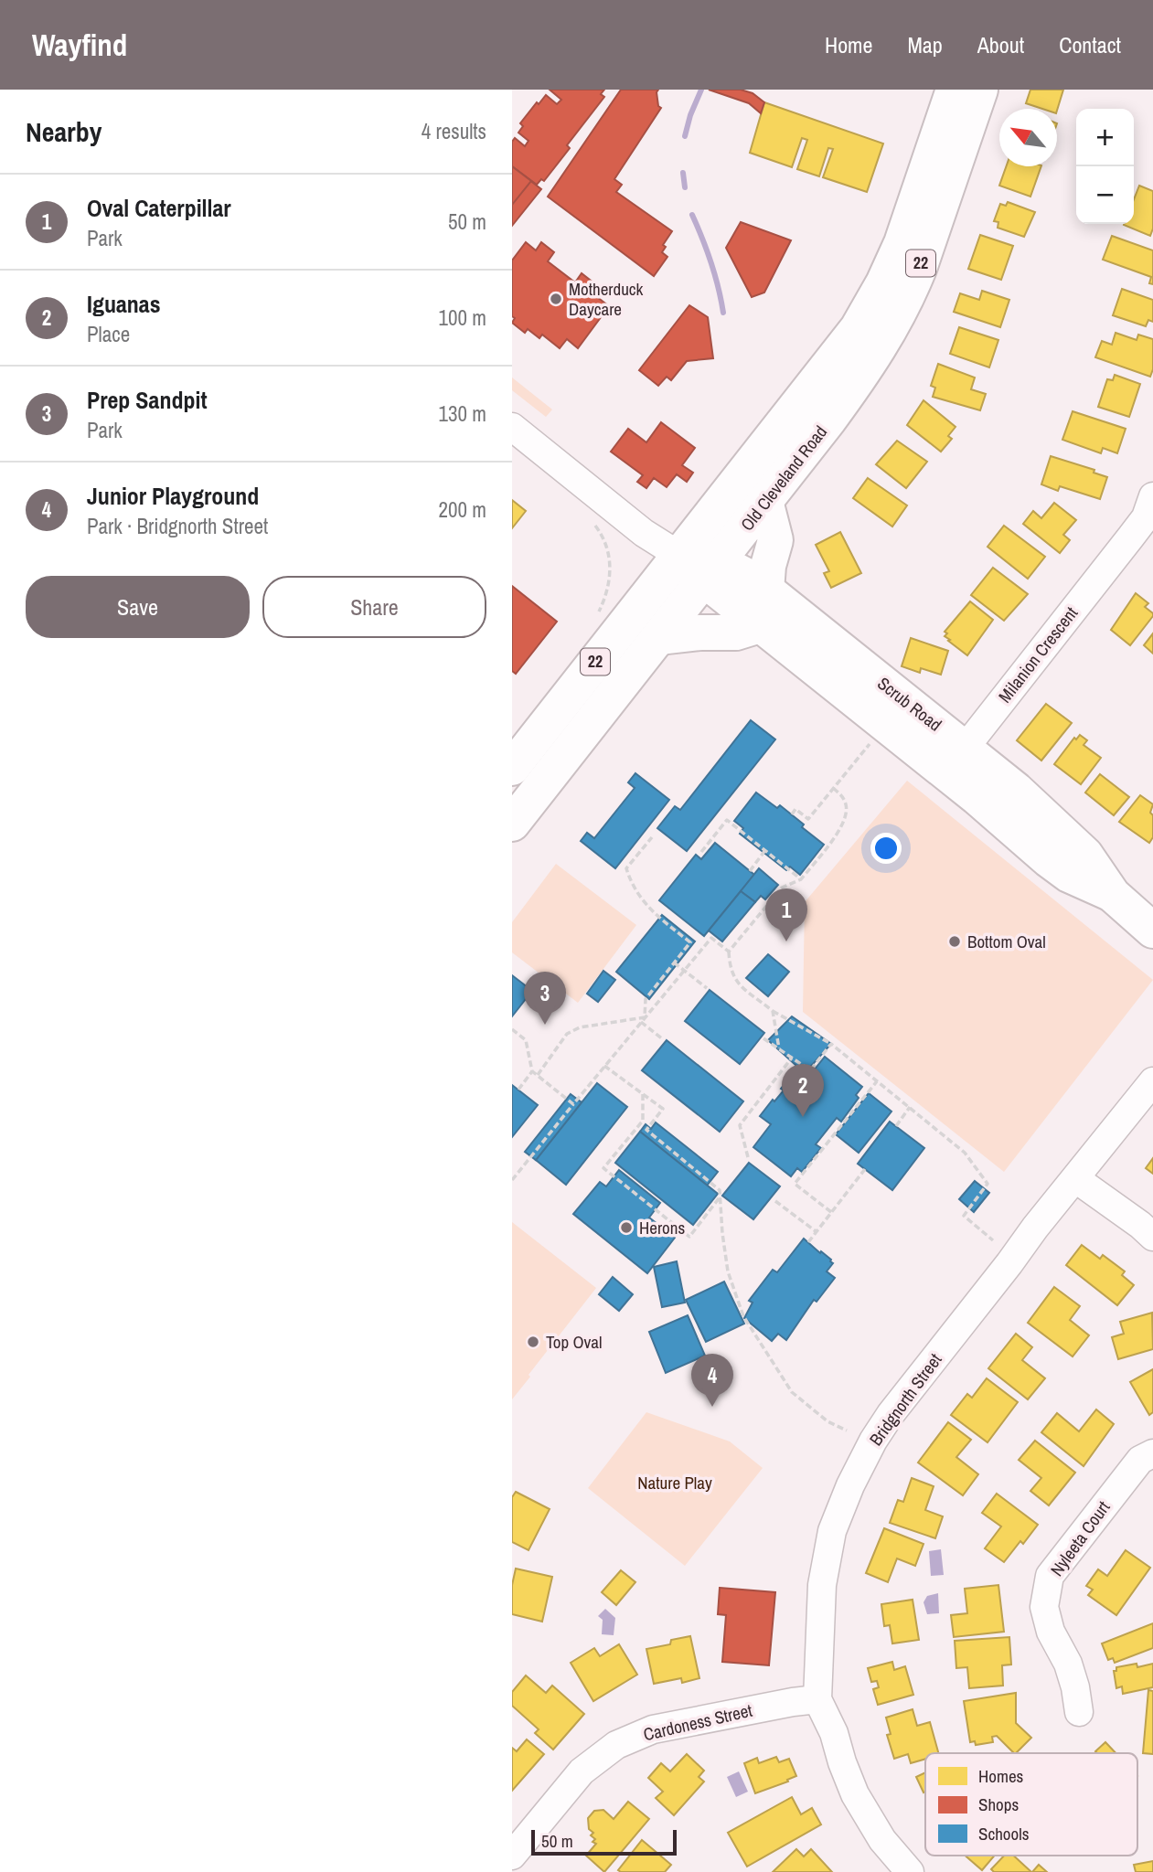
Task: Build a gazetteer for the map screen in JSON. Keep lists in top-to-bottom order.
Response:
{
  "streets": {
    "main road": ["22", "Old Cleveland Road", "Scrub Road"],
    "street": [
      "Milanion Crescent",
      "Bridgnorth Street",
      "Nyleeta Court",
      "Cardoness Street"
    ]
  },
  "crossings": [
    ["Old Cleveland Road", "Scrub Road"],
    ["Milanion Crescent", "Scrub Road"],
    ["Bridgnorth Street", "Cardoness Street"]
  ],
  "parks": ["Nature Play"],
  "places": [
    "Motherduck Daycare",
    "Bottom Oval",
    "Herons",
    "Top Oval"
  ],
  "legend": ["Homes", "Shops", "Schools"],
  "scale_bar": "50 m",
  "north": "top left",
  "page": {
    "header": "Wayfind",
    "nav": [
      "Home",
      "Map",
      "About",
      "Contact"
    ],
    "heading": ["Nearby", "4 results"],
    "map_buttons": ["+", "−"],
    "list": [
      {
        "mark": "1",
        "name": "Oval Caterpillar",
        "note": "Park",
        "value": "50 m"
      },
      {
        "mark": "2",
        "name": "Iguanas",
        "note": "Place",
        "value": "100 m"
      },
      {
        "mark": "3",
        "name": "Prep Sandpit",
        "note": "Park",
        "value": "130 m"
      },
      {
        "mark": "4",
        "name": "Junior Playground",
        "note": "Park · Bridgnorth Street",
        "value": "200 m"
      }
    ],
    "buttons": ["Save", "Share"],
    "pins": [
      "1",
      "3",
      "2",
      "4"
    ],
    "scale": "50 m"
  }
}
